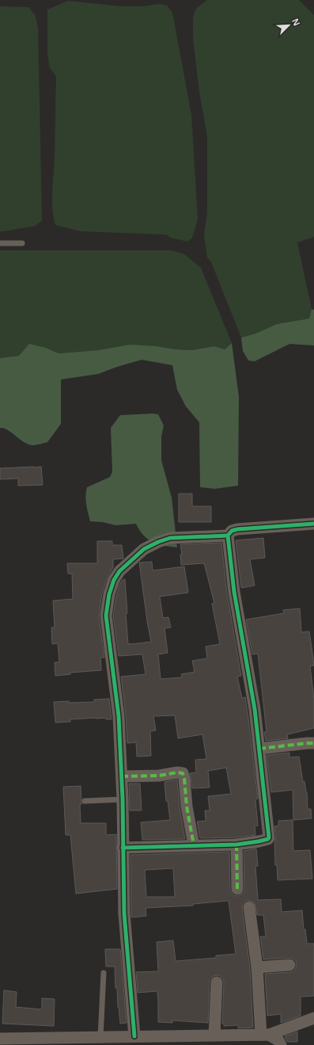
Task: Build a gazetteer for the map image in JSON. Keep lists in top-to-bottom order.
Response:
{
  "north": "top right"
}
